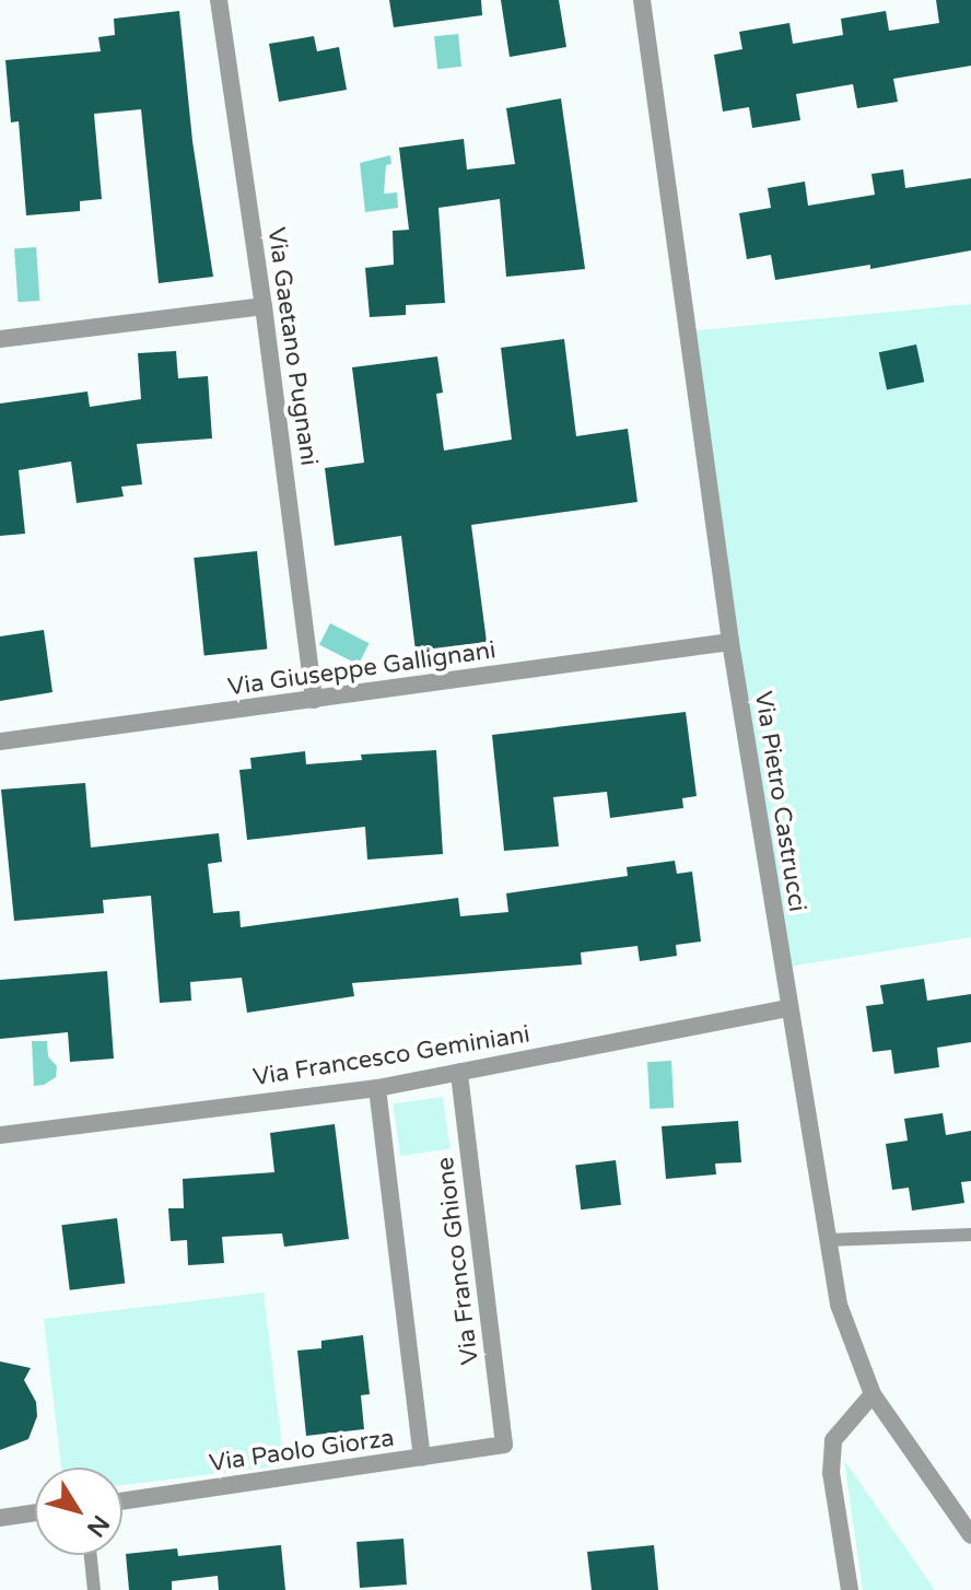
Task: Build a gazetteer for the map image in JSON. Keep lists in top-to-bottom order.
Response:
{
  "streets": {
    "street": [
      "Via Gaetano Pugnani",
      "Via Giuseppe Gallignani",
      "Via Pietro Castrucci",
      "Via Francesco Geminiani",
      "Via Franco Ghione",
      "Via Paolo Giorza"
    ]
  },
  "crossings": [
    ["Via Gaetano Pugnani", "Via Giuseppe Gallignani"],
    ["Via Giuseppe Gallignani", "Via Pietro Castrucci"],
    ["Via Pietro Castrucci", "Via Francesco Geminiani"],
    ["Via Francesco Geminiani", "Via Franco Ghione"],
    ["Via Franco Ghione", "Via Paolo Giorza"]
  ],
  "north": "bottom right"
}
